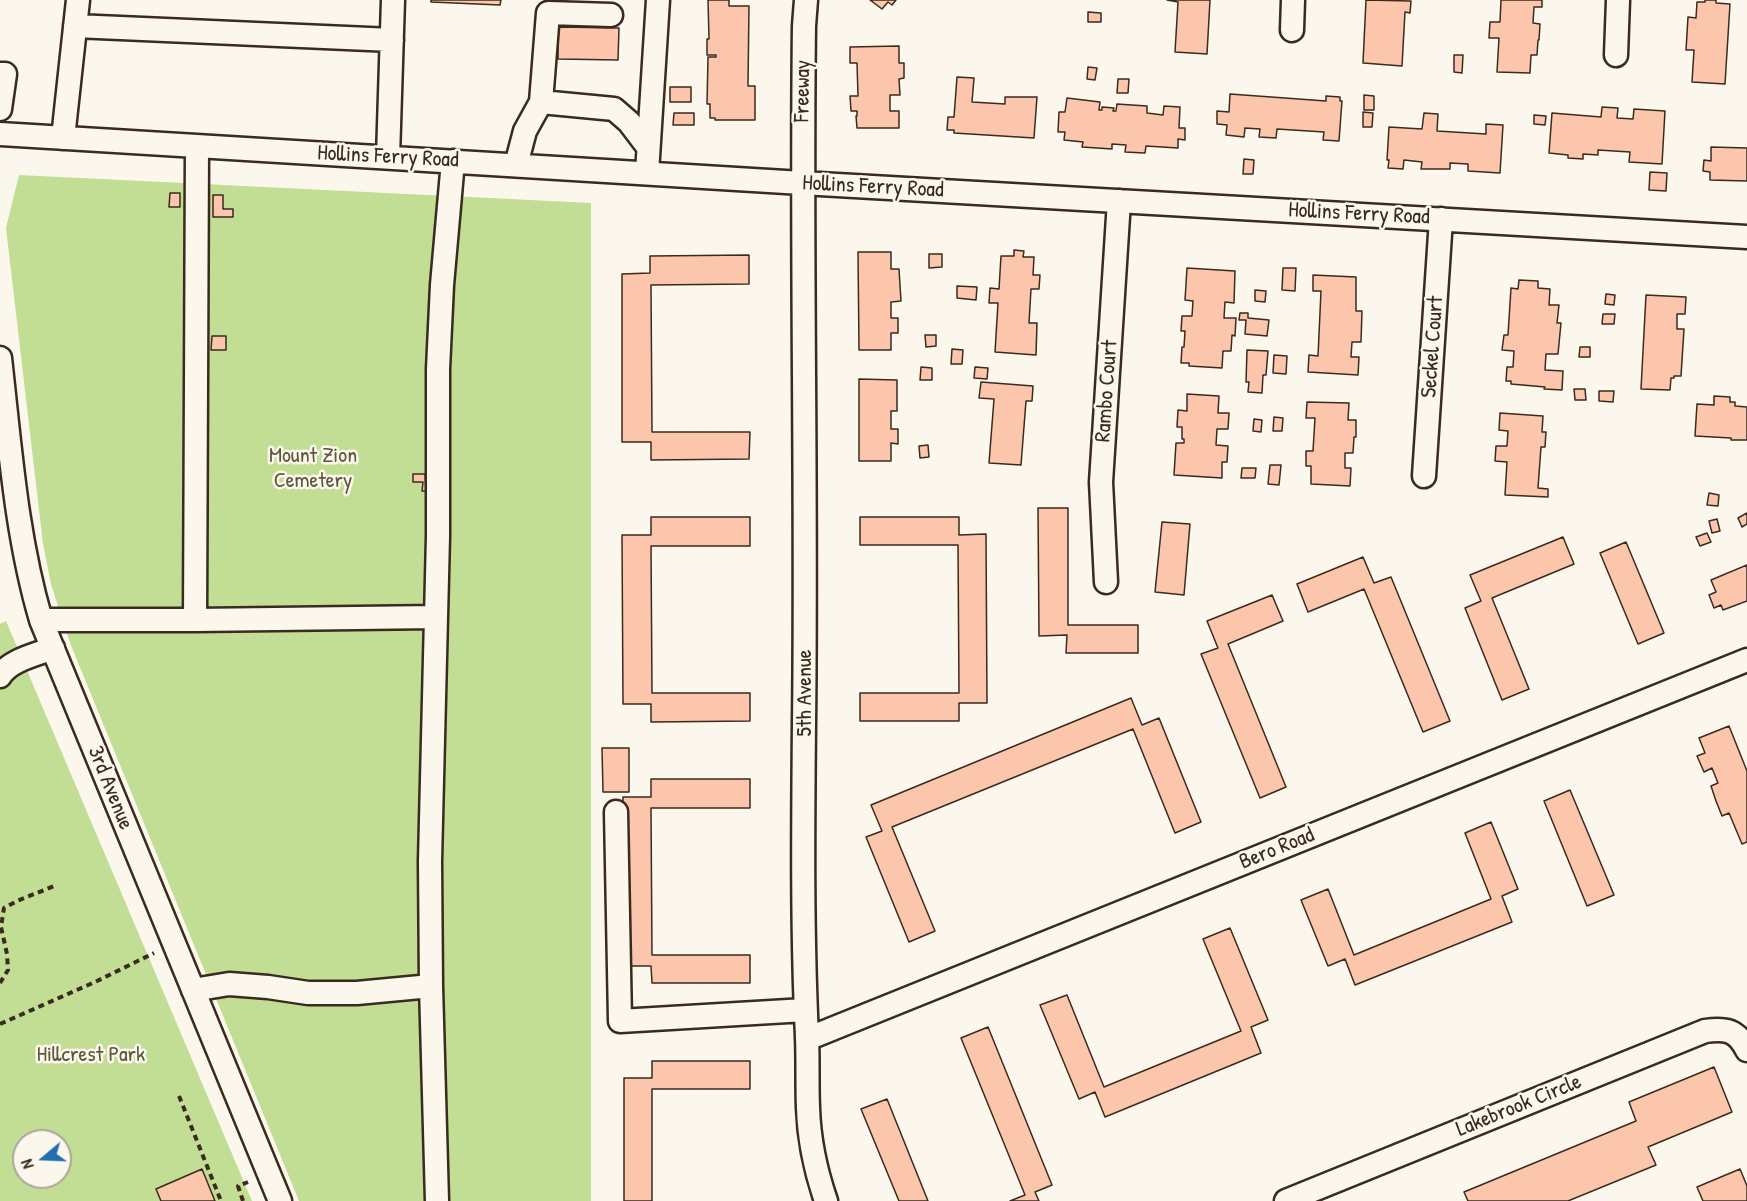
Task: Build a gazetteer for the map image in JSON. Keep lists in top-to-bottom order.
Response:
{
  "streets": {
    "street": [
      "Freeway",
      "Hollins Ferry Road",
      "Seckel Court",
      "Rambo Court",
      "5th Avenue",
      "3rd Avenue",
      "Bero Road",
      "Lakebrook Circle"
    ]
  },
  "crossings": [
    ["Freeway", "Hollins Ferry Road"],
    ["Freeway", "5th Avenue"],
    ["Hollins Ferry Road", "Seckel Court"],
    ["Hollins Ferry Road", "Rambo Court"],
    ["Hollins Ferry Road", "5th Avenue"],
    ["5th Avenue", "Bero Road"]
  ],
  "parks": ["Mount Zion Cemetery", "Hillcrest Park"],
  "north": "left"
}
